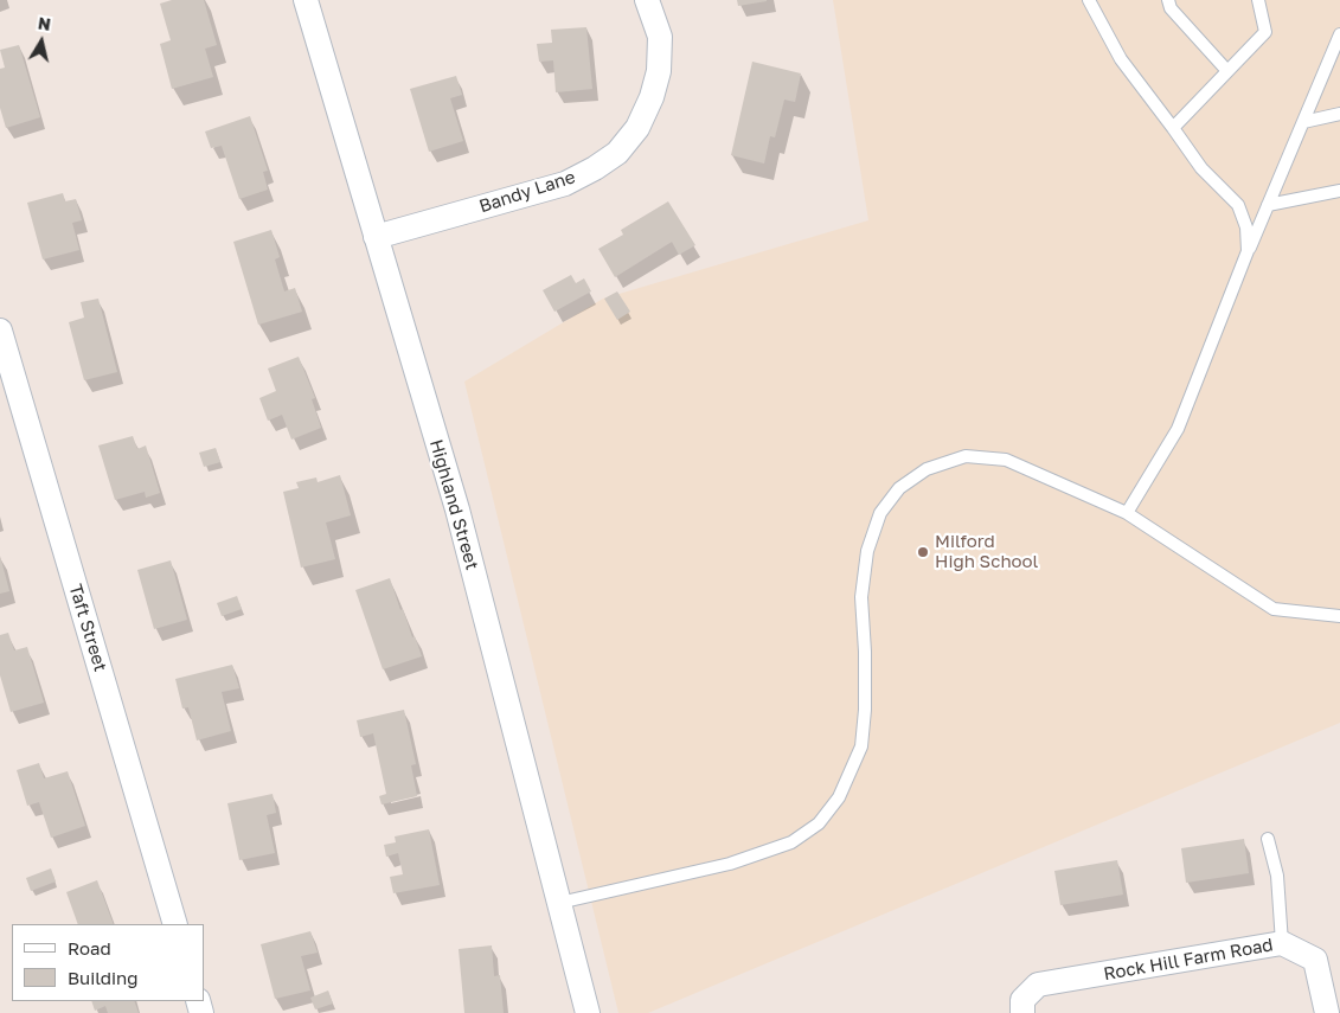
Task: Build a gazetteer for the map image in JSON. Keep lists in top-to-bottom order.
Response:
{
  "streets": {
    "street": [
      "Bandy Lane",
      "Highland Street",
      "Taft Street",
      "Rock Hill Farm Road"
    ]
  },
  "crossings": [
    ["Bandy Lane", "Highland Street"]
  ],
  "places": ["Milford High School"],
  "legend": ["Road", "Building"],
  "north": "top"
}
